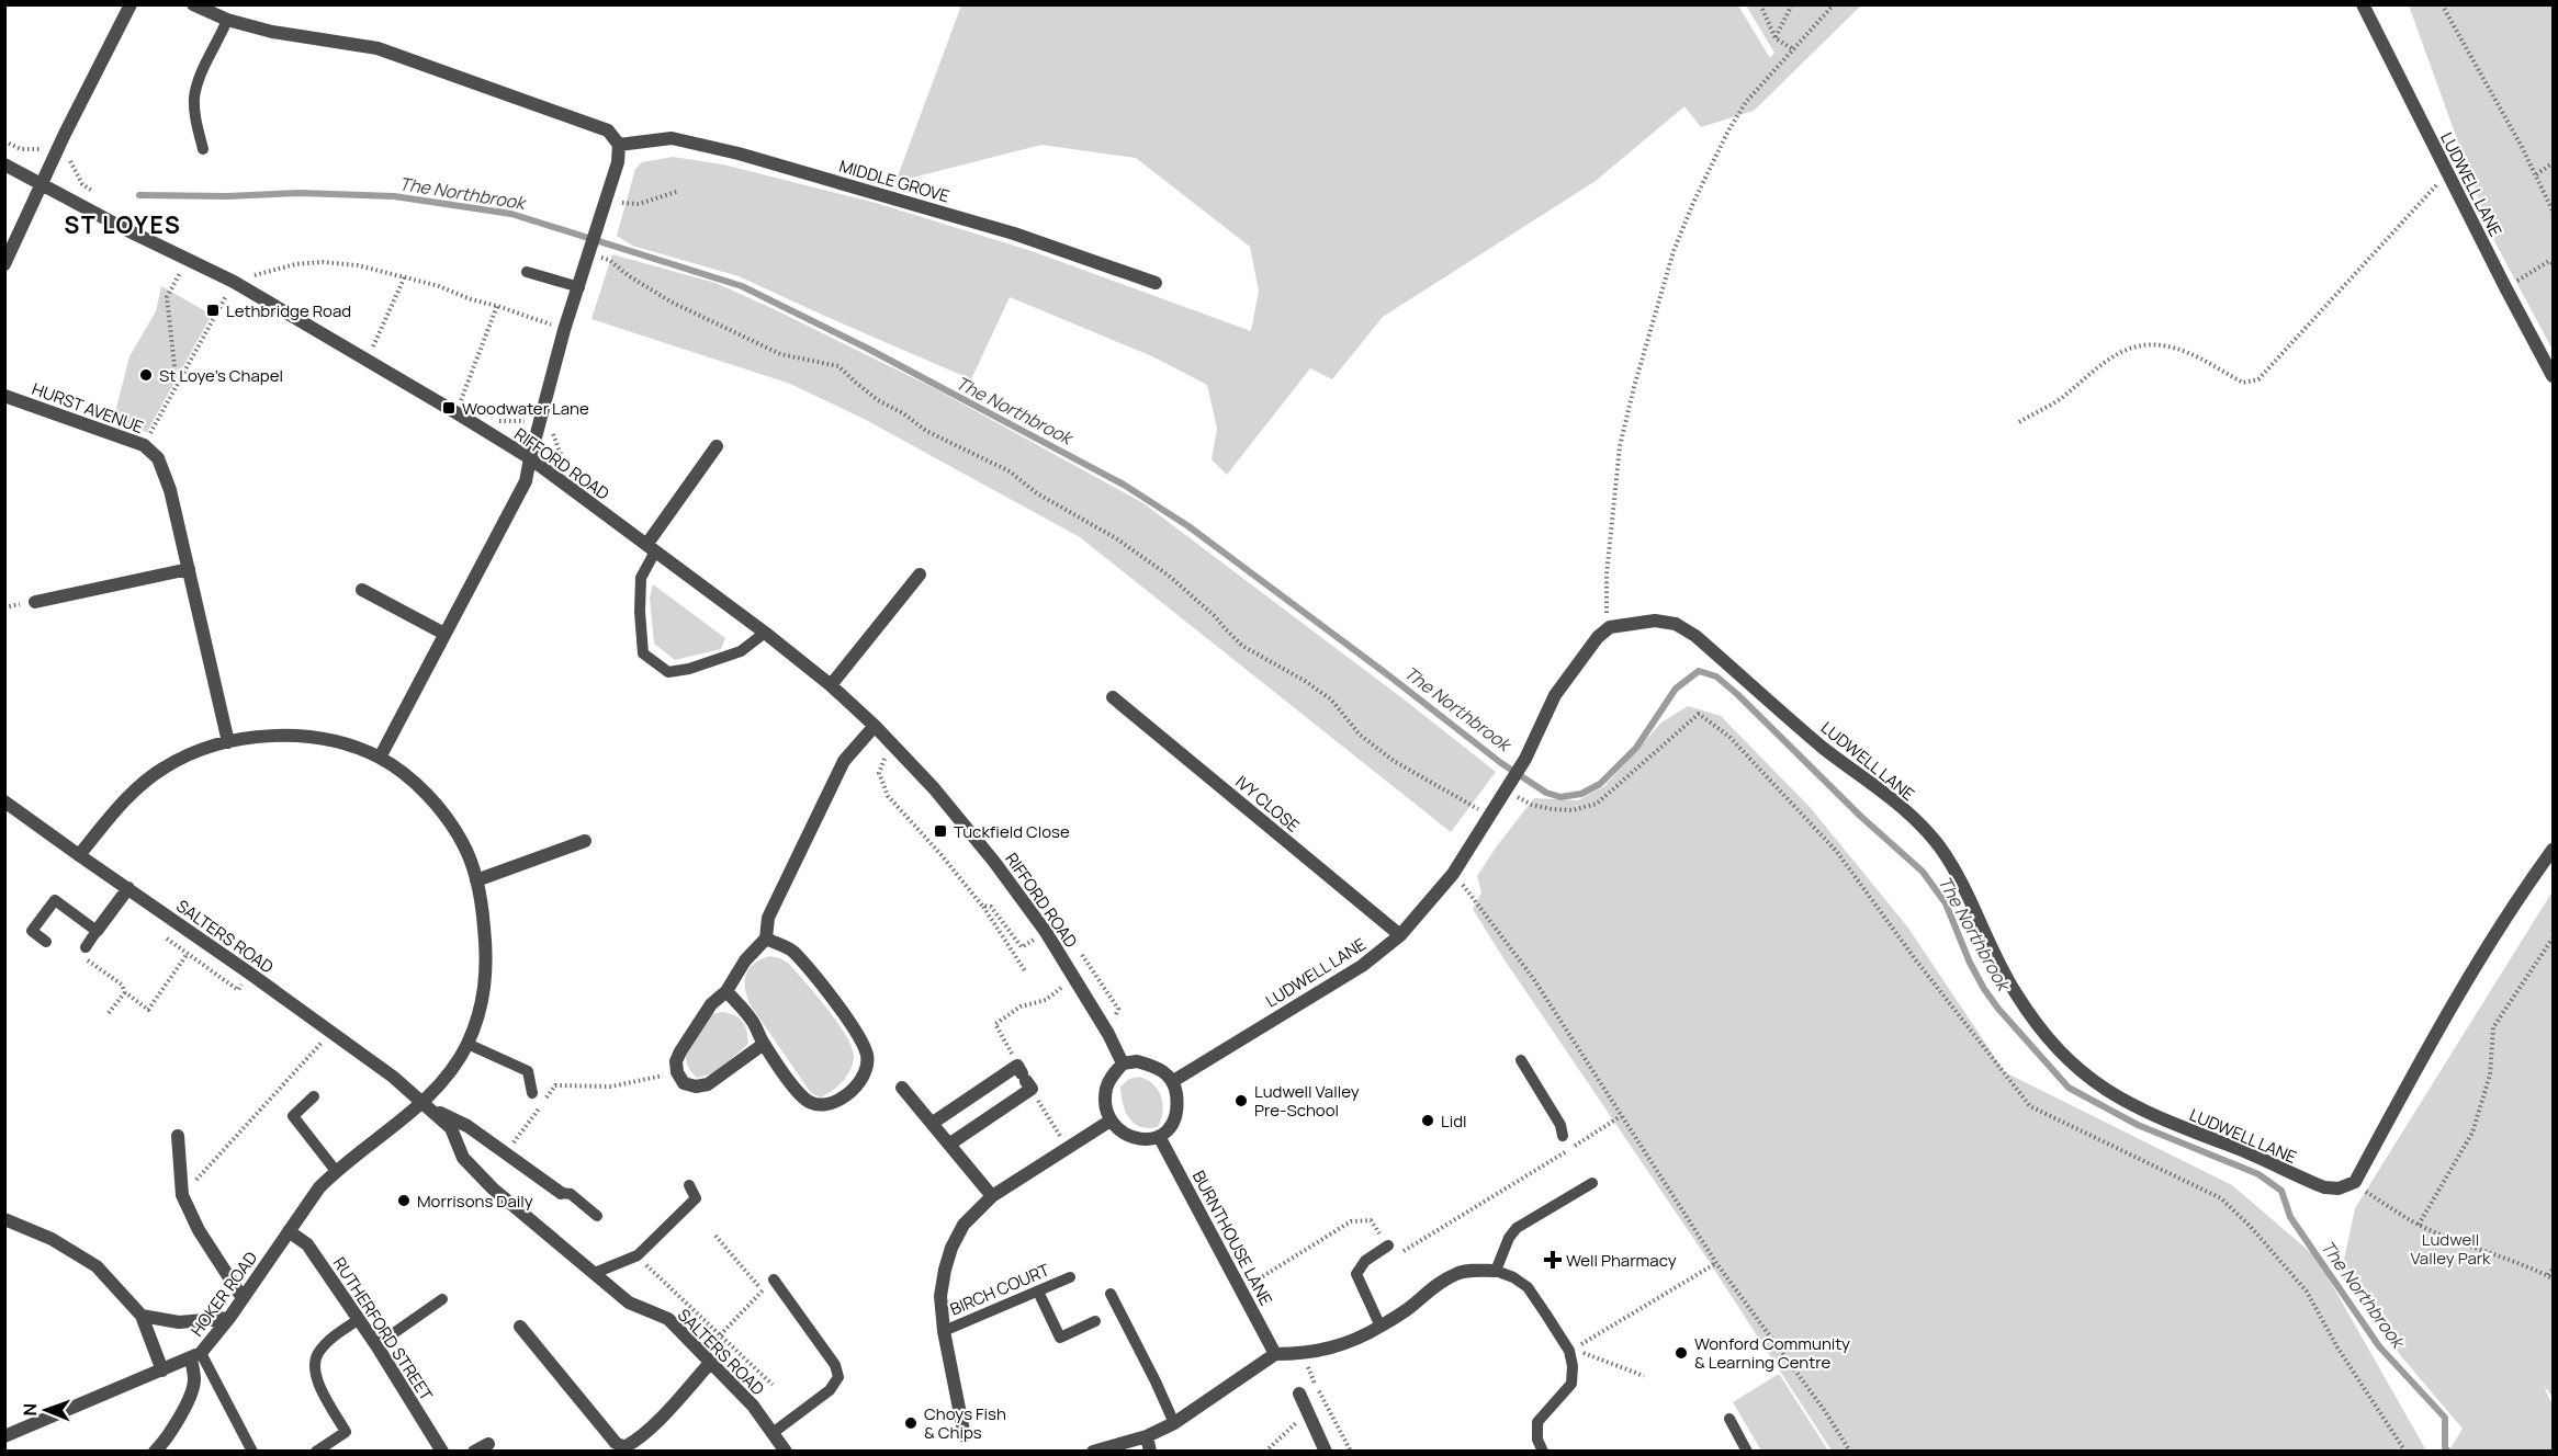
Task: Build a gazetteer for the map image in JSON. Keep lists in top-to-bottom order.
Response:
{
  "streets": {
    "street": [
      "MIDDLE GROVE",
      "LUDWELL LANE",
      "HURST AVENUE",
      "RIFFORD ROAD",
      "IVY CLOSE",
      "SALTERS ROAD",
      "BURNTHOUSE LANE",
      "HOKER ROAD",
      "RUTHERFORD STREET"
    ],
    "lane": ["BIRCH COURT"]
  },
  "crossings": [
    ["LUDWELL LANE", "RIFFORD ROAD"],
    ["LUDWELL LANE", "IVY CLOSE"],
    ["LUDWELL LANE", "BURNTHOUSE LANE"],
    ["HURST AVENUE", "HOKER ROAD"],
    ["RIFFORD ROAD", "BURNTHOUSE LANE"],
    ["SALTERS ROAD", "HOKER ROAD"],
    ["HOKER ROAD", "RUTHERFORD STREET"]
  ],
  "districts": ["ST LOYES"],
  "water": ["The Northbrook"],
  "parks": ["Ludwell Valley Park"],
  "places": {
    "transit": ["Lethbridge Road", "Woodwater Lane", "Tuckfield Close"],
    "other": [
      "St Loye's Chapel",
      "Ludwell Valley Pre-School",
      "Lidl",
      "Morrisons Daily",
      "Wonford Community & Learning Centre",
      "Choys Fish & Chips"
    ],
    "health": ["Well Pharmacy"]
  },
  "north": "left"
}
